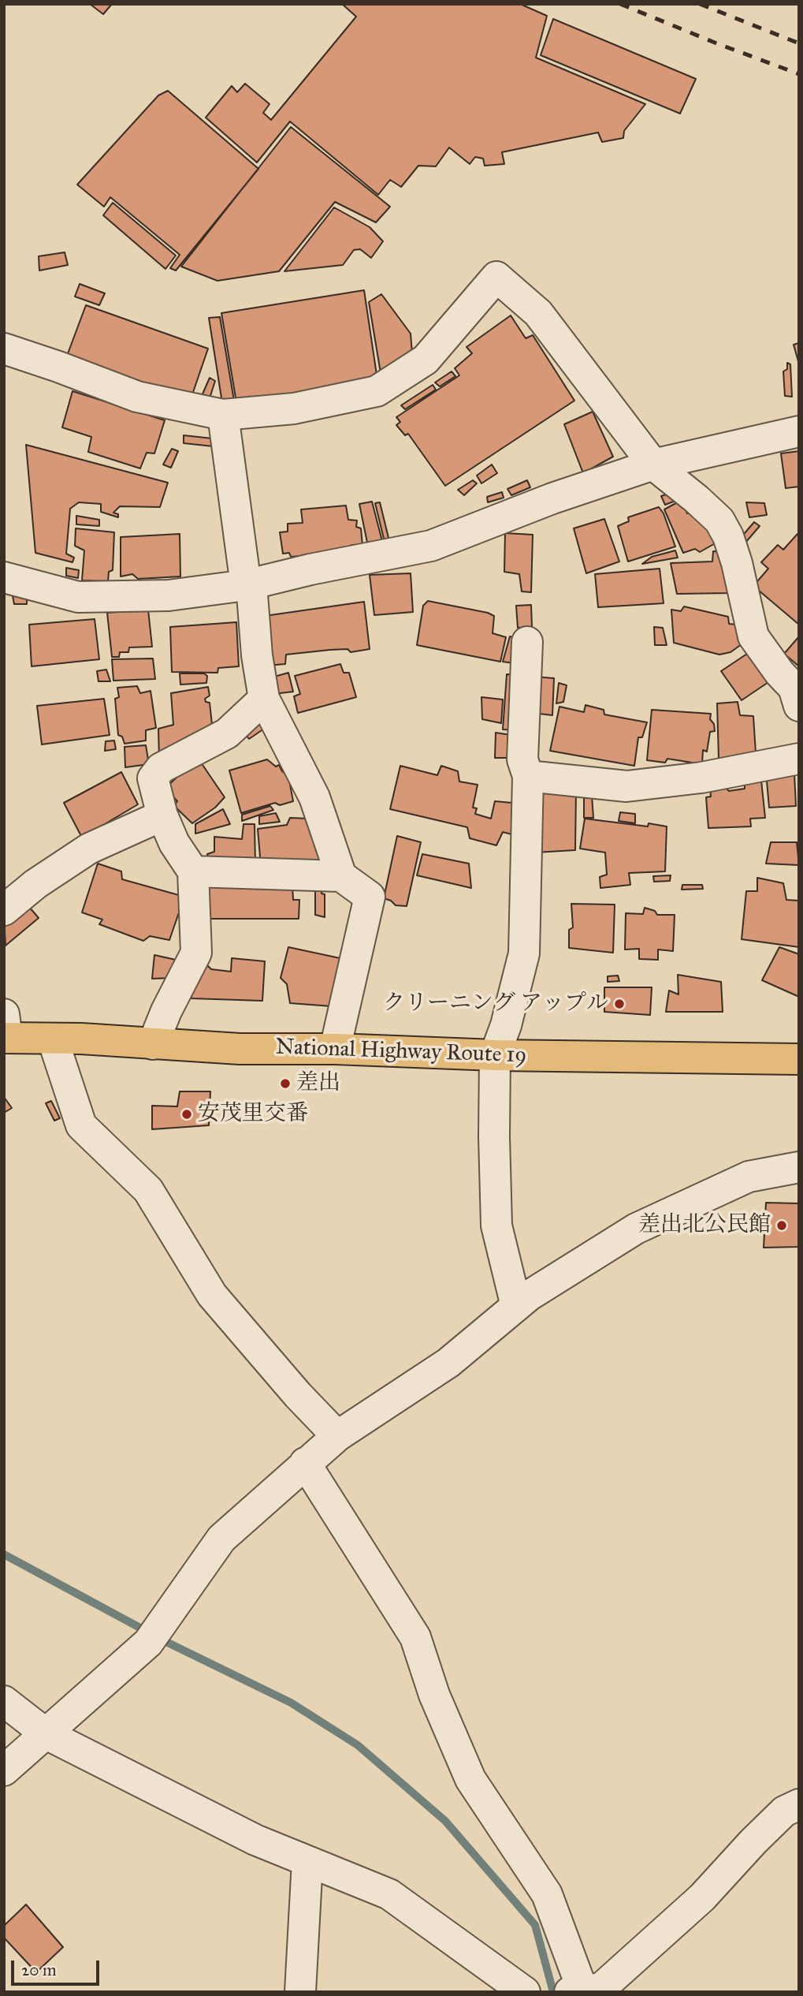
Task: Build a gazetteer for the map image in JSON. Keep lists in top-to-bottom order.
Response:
{
  "streets": {
    "highway": ["National Highway Route 19"]
  },
  "places": [
    "クリーニング アップル",
    "差出",
    "安茂里交番",
    "差出北公民館"
  ],
  "scale_bar": "20 m"
}
